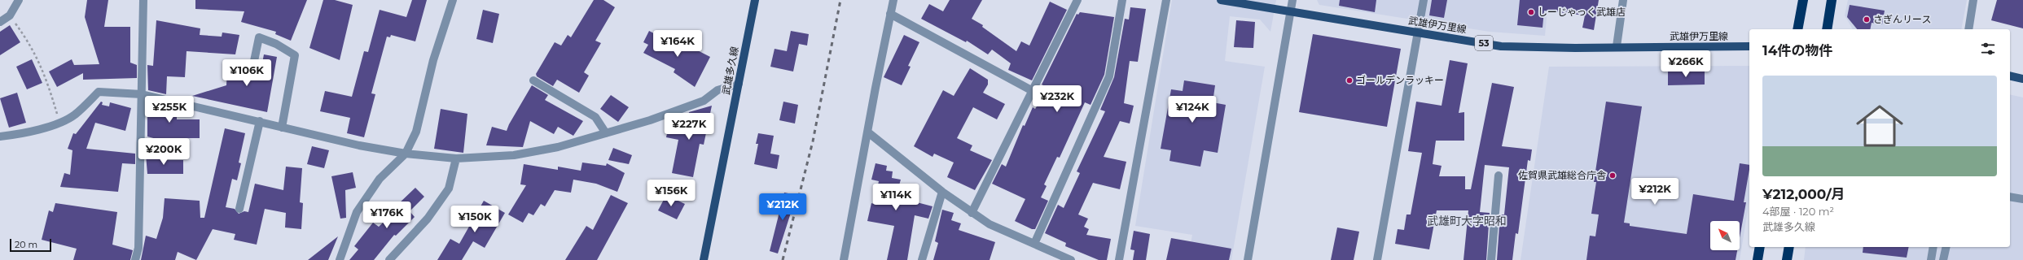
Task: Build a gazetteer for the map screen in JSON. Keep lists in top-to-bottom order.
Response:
{
  "streets": {
    "main road": ["武雄伊万里線", "53", "武雄多久線"]
  },
  "districts": ["武雄町大字昭和"],
  "places": [
    "しーじゃっく武雄店",
    "さぎんリース",
    "ゴールデンラッキー",
    "佐賀県武雄総合庁舎"
  ],
  "scale_bar": "20 m",
  "north": "top left",
  "page": {
    "heading": "14件の物件",
    "price": [
      "¥164K",
      "¥266K",
      "¥106K",
      "¥232K",
      "¥255K",
      "¥124K",
      "¥227K",
      "¥200K",
      "¥212K",
      "¥156K",
      "¥114K",
      "¥212K",
      "¥176K",
      "¥150K"
    ],
    "list": [
      {
        "name": "¥212,000/月",
        "note": "4部屋 · 120 m² · 武雄多久線"
      }
    ],
    "scale": "20 m"
  }
}
